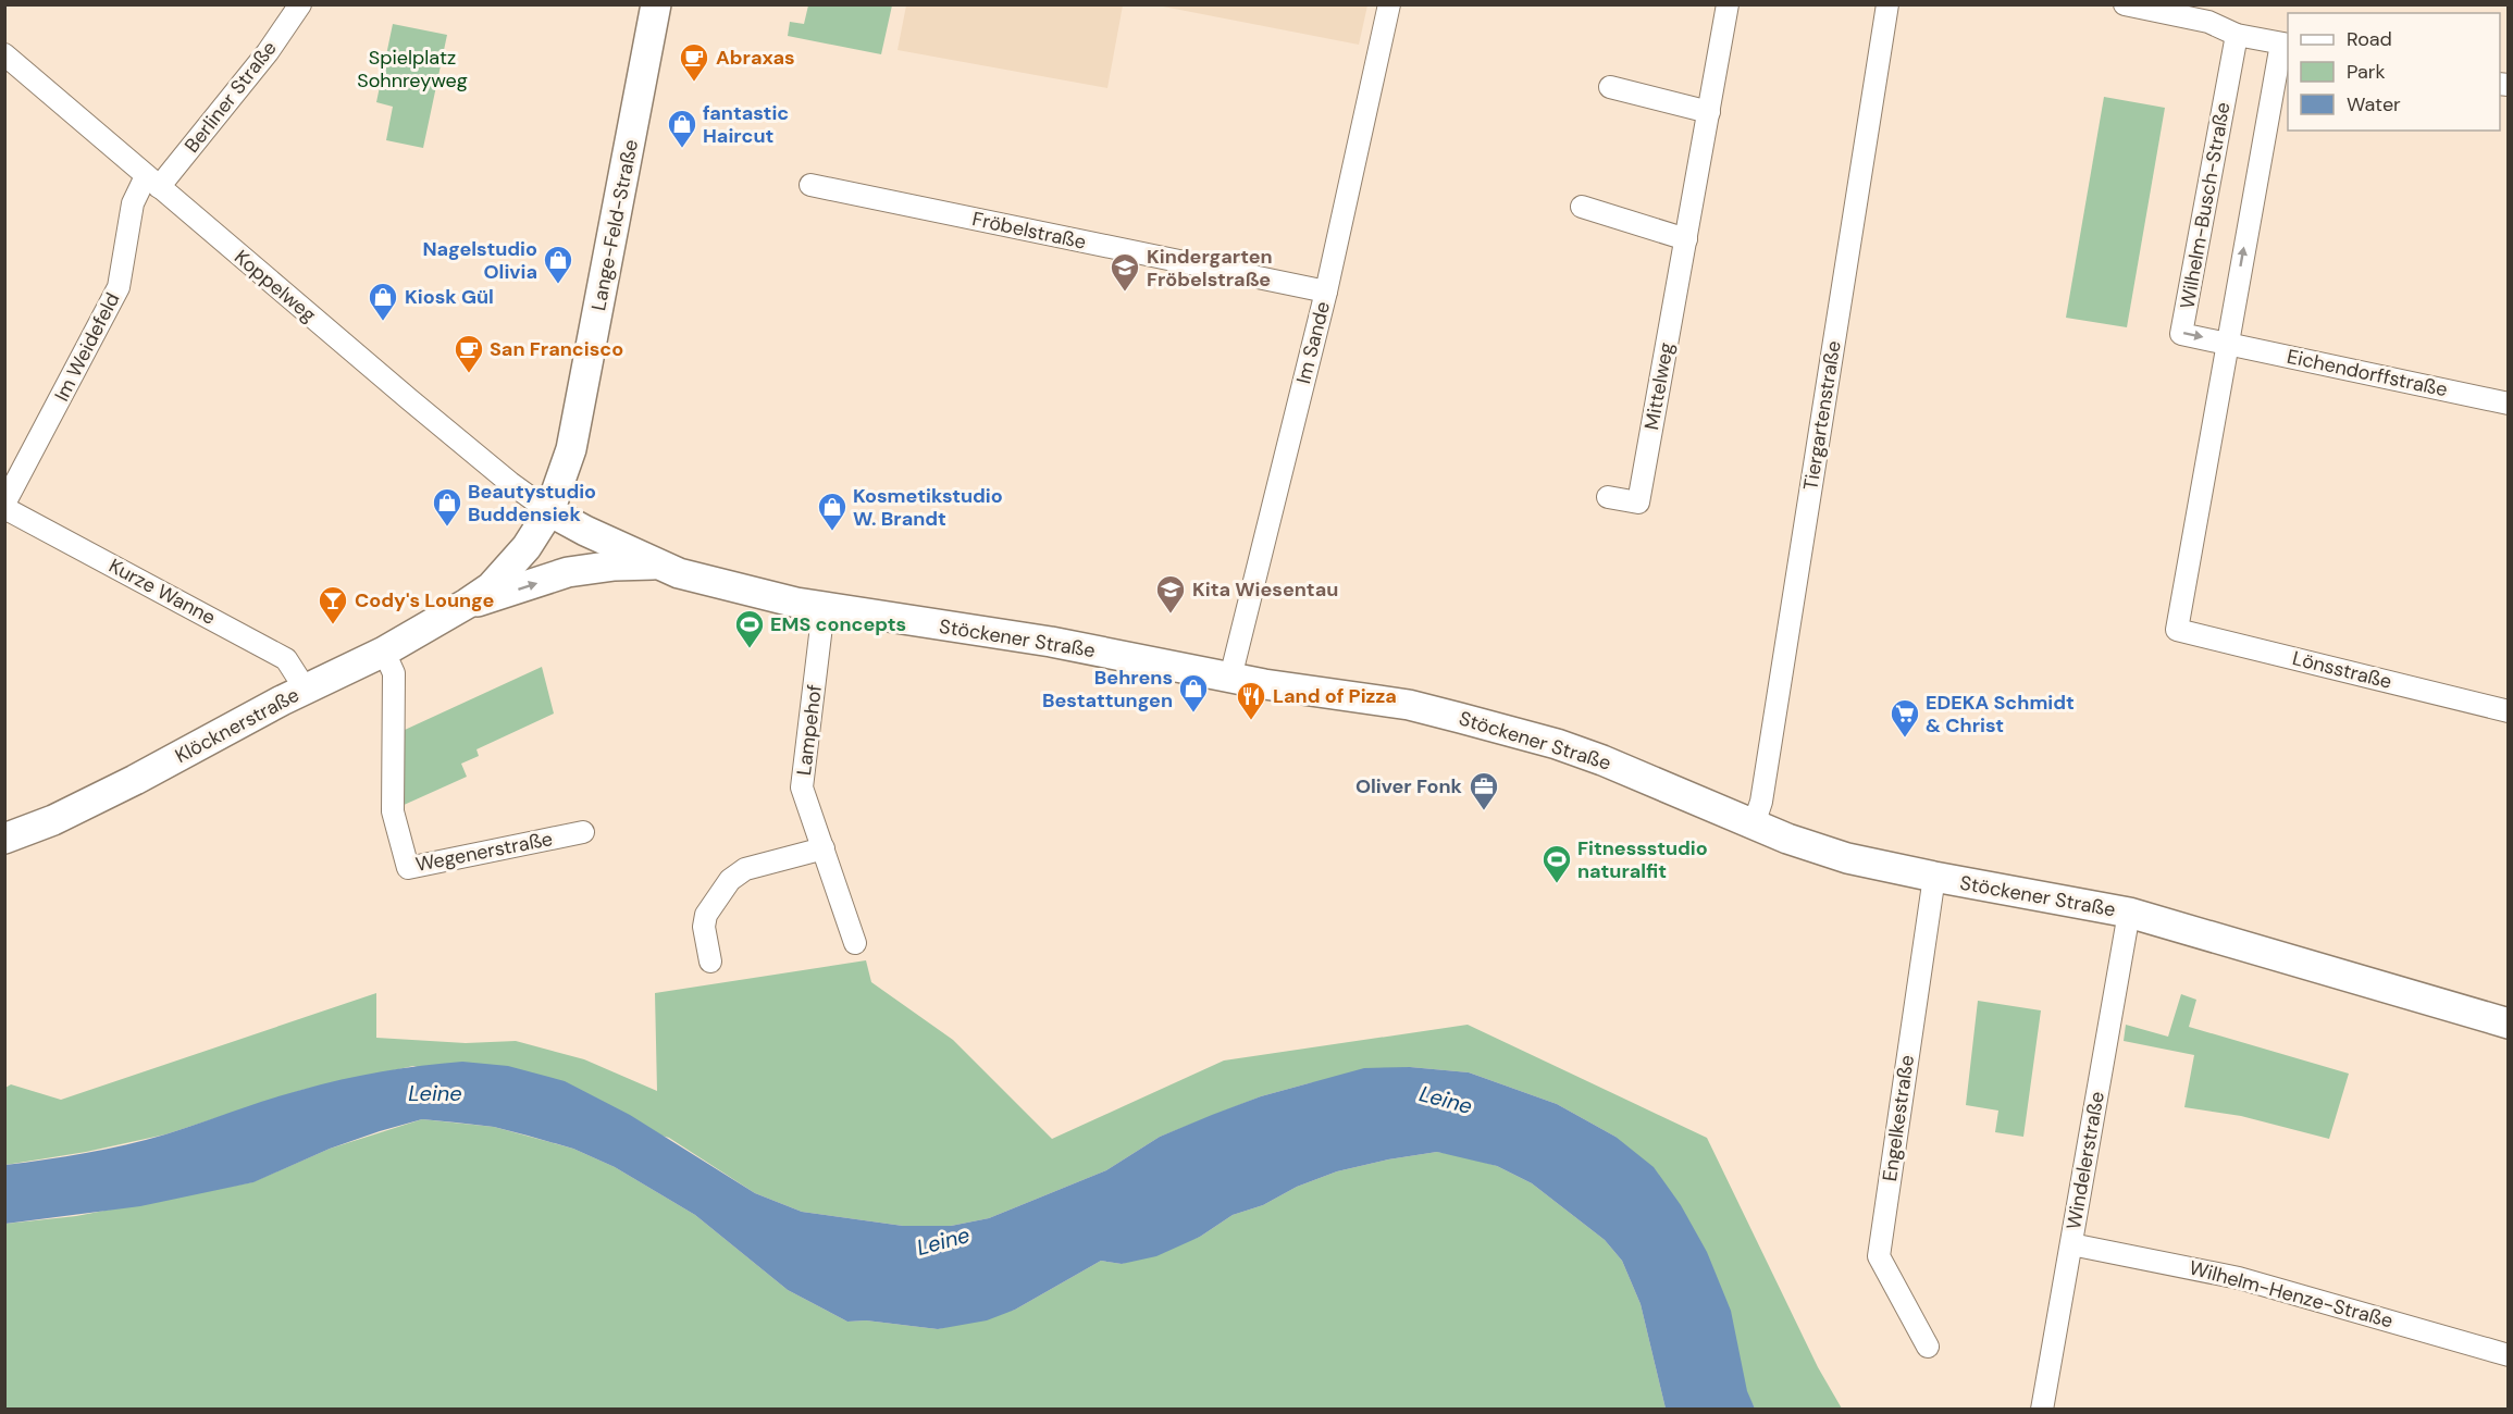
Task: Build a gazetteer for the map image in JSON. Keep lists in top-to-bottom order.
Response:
{
  "streets": {
    "main road": ["Lange-Feld-Straße", "Stöckener Straße", "Klöcknerstraße"],
    "street": [
      "Berliner Straße",
      "Wilhelm-Busch-Straße",
      "Fröbelstraße",
      "Koppelweg",
      "Im Sande",
      "Im Weidefeld",
      "Eichendorffstraße",
      "Mittelweg",
      "Tiergartenstraße",
      "Kurze Wanne",
      "Lönsstraße",
      "Lampehof",
      "Wegenerstraße",
      "Engelkestraße",
      "Windelerstraße",
      "Wilhelm-Henze-Straße"
    ]
  },
  "crossings": [
    ["Berliner Straße", "Koppelweg"],
    ["Berliner Straße", "Im Weidefeld"],
    ["Wilhelm-Busch-Straße", "Eichendorffstraße"],
    ["Wilhelm-Busch-Straße", "Lönsstraße"],
    ["Lange-Feld-Straße", "Koppelweg"],
    ["Lange-Feld-Straße", "Stöckener Straße"],
    ["Lange-Feld-Straße", "Klöcknerstraße"],
    ["Fröbelstraße", "Im Sande"],
    ["Koppelweg", "Im Weidefeld"],
    ["Koppelweg", "Stöckener Straße"],
    ["Im Sande", "Stöckener Straße"],
    ["Im Weidefeld", "Kurze Wanne"],
    ["Eichendorffstraße", "Lönsstraße"],
    ["Tiergartenstraße", "Stöckener Straße"],
    ["Kurze Wanne", "Klöcknerstraße"],
    ["Stöckener Straße", "Lampehof"],
    ["Stöckener Straße", "Engelkestraße"],
    ["Stöckener Straße", "Windelerstraße"],
    ["Klöcknerstraße", "Wegenerstraße"],
    ["Windelerstraße", "Wilhelm-Henze-Straße"]
  ],
  "water": ["Leine"],
  "parks": ["Spielplatz Sohnreyweg"],
  "places": {
    "cafe": ["Abraxas", "San Francisco"],
    "shop": [
      "fantastic Haircut",
      "Nagelstudio Olivia",
      "Kiosk Gül",
      "Beautystudio Buddensiek",
      "Kosmetikstudio W. Brandt",
      "Behrens Bestattungen"
    ],
    "school or university": ["Kindergarten Fröbelstraße", "Kita Wiesentau"],
    "bar": ["Cody's Lounge"],
    "sports": ["EMS concepts", "Fitnessstudio naturalfit"],
    "restaurant": ["Land of Pizza"],
    "supermarket": ["EDEKA Schmidt & Christ"],
    "office": ["Oliver Fonk"]
  },
  "legend": ["Road", "Park", "Water"]
}
